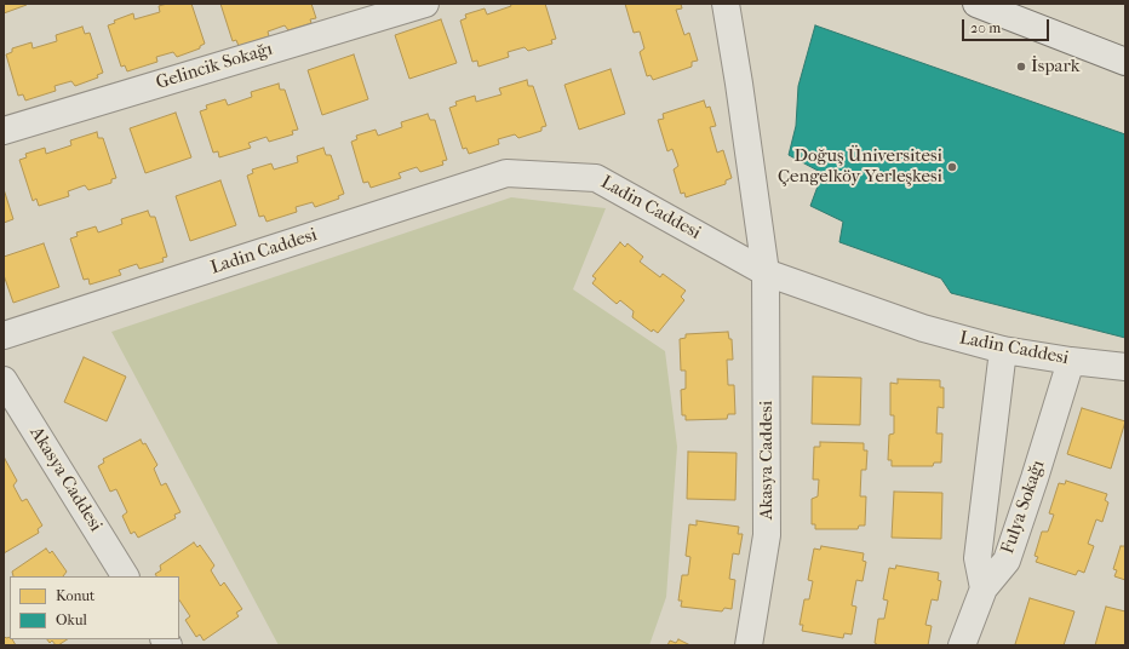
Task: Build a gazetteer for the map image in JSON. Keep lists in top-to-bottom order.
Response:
{
  "streets": {
    "street": [
      "Gelincik Sokağı",
      "Ladin Caddesi",
      "Akasya Caddesi",
      "Fulya Sokağı"
    ]
  },
  "crossings": [
    ["Ladin Caddesi", "Akasya Caddesi"],
    ["Ladin Caddesi", "Fulya Sokağı"]
  ],
  "places": ["İspark", "Doğuş Üniversitesi Çengelköy Yerleşkesi"],
  "legend": ["Konut", "Okul"],
  "scale_bar": "20 m"
}
